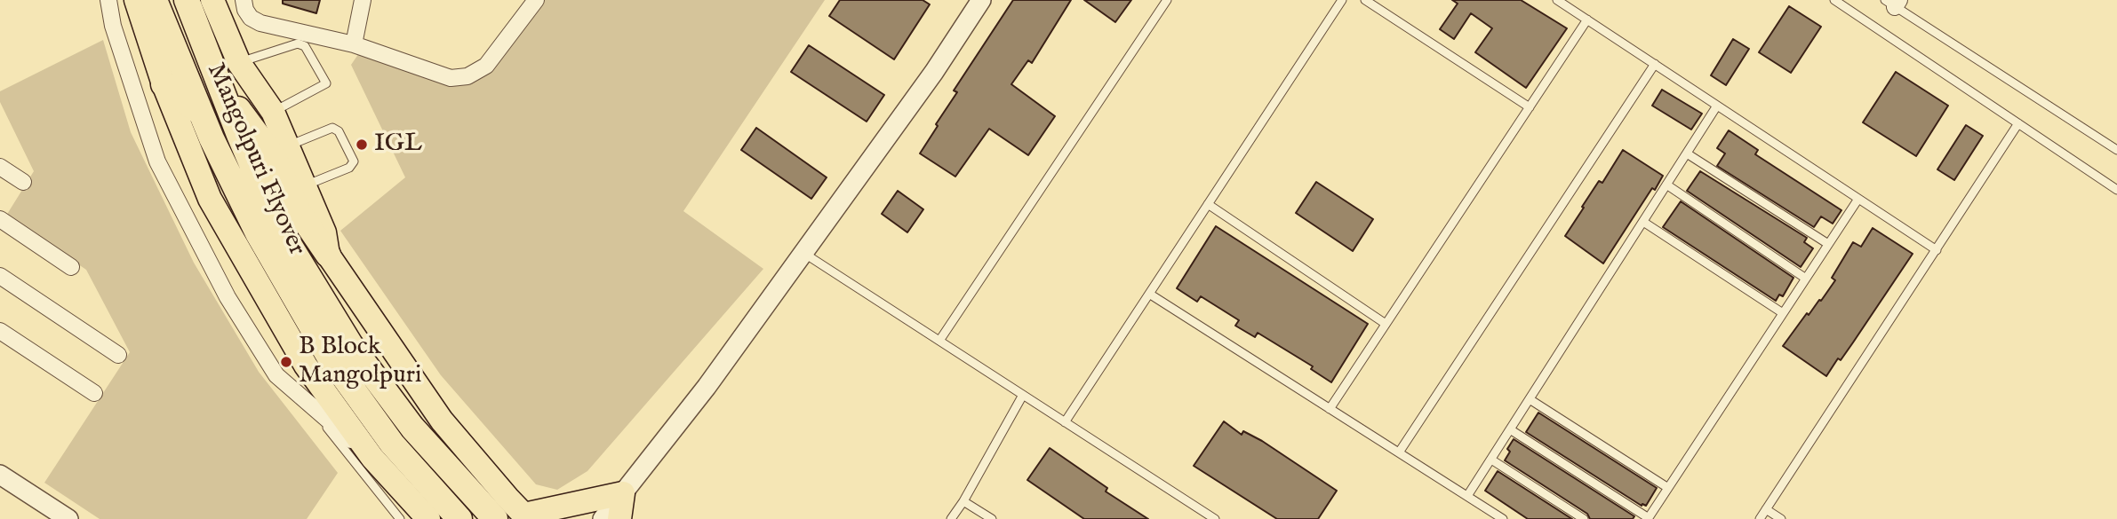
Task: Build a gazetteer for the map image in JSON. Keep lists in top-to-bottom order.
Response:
{
  "streets": {
    "highway": ["Mangolpuri Flyover"]
  },
  "places": ["IGL", "B Block Mangolpuri"]
}
